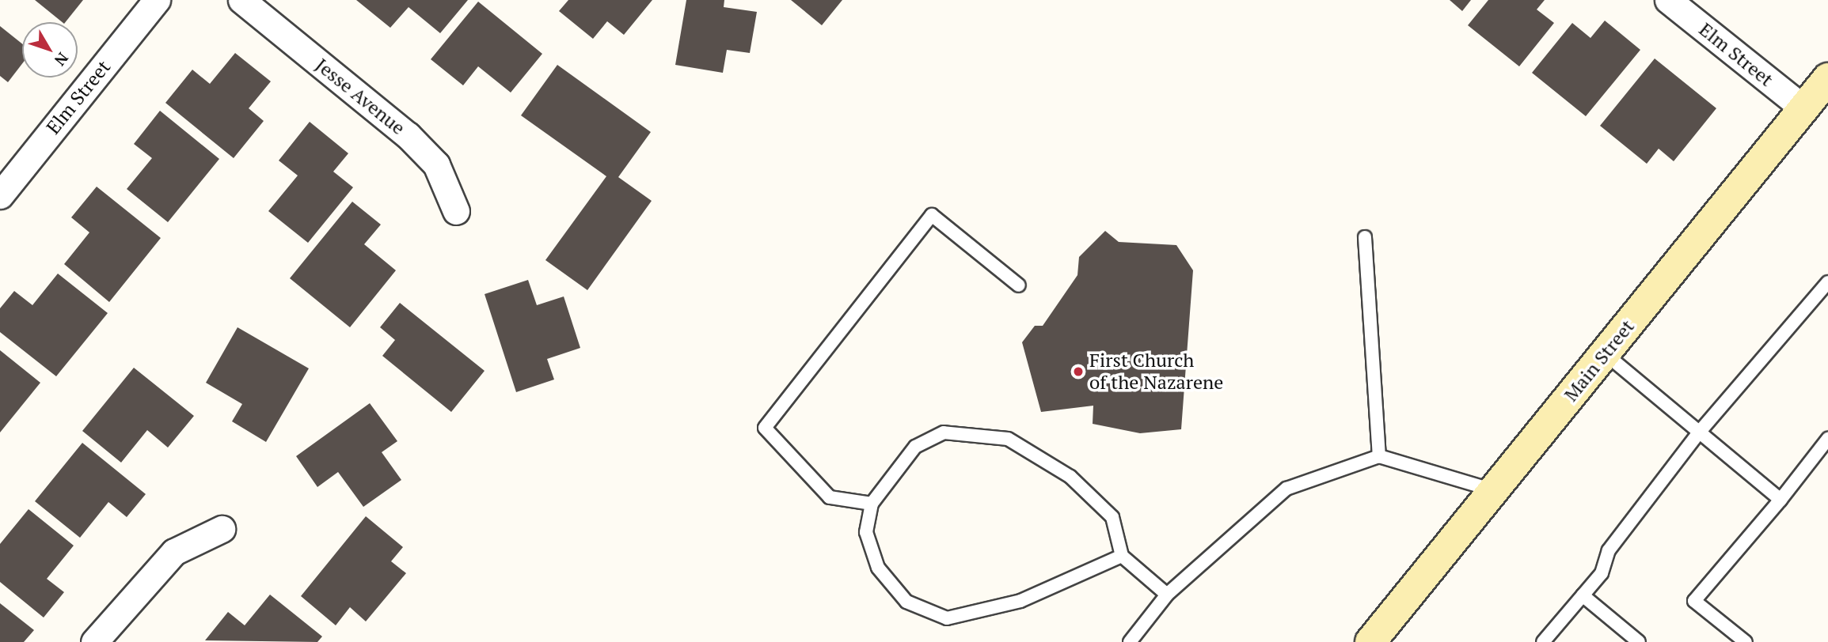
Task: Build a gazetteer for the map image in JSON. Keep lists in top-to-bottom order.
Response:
{
  "streets": {
    "street": ["Elm Street", "Jesse Avenue", "Main Street"]
  },
  "crossings": [
    ["Elm Street", "Main Street"]
  ],
  "places": ["First Church of the Nazarene"],
  "north": "bottom right"
}
